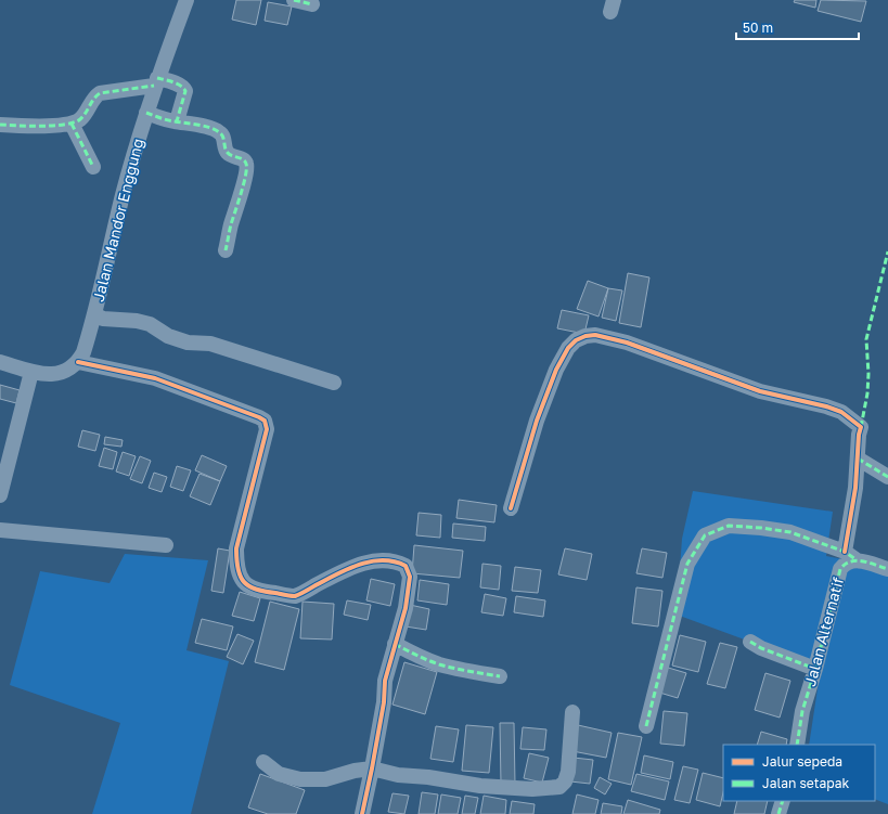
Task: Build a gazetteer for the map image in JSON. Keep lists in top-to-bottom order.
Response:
{
  "streets": {
    "street": ["Jalan Mandor Enggung", "Jalan Alternatif"]
  },
  "legend": ["Jalur sepeda", "Jalan setapak"],
  "scale_bar": "50 m"
}
